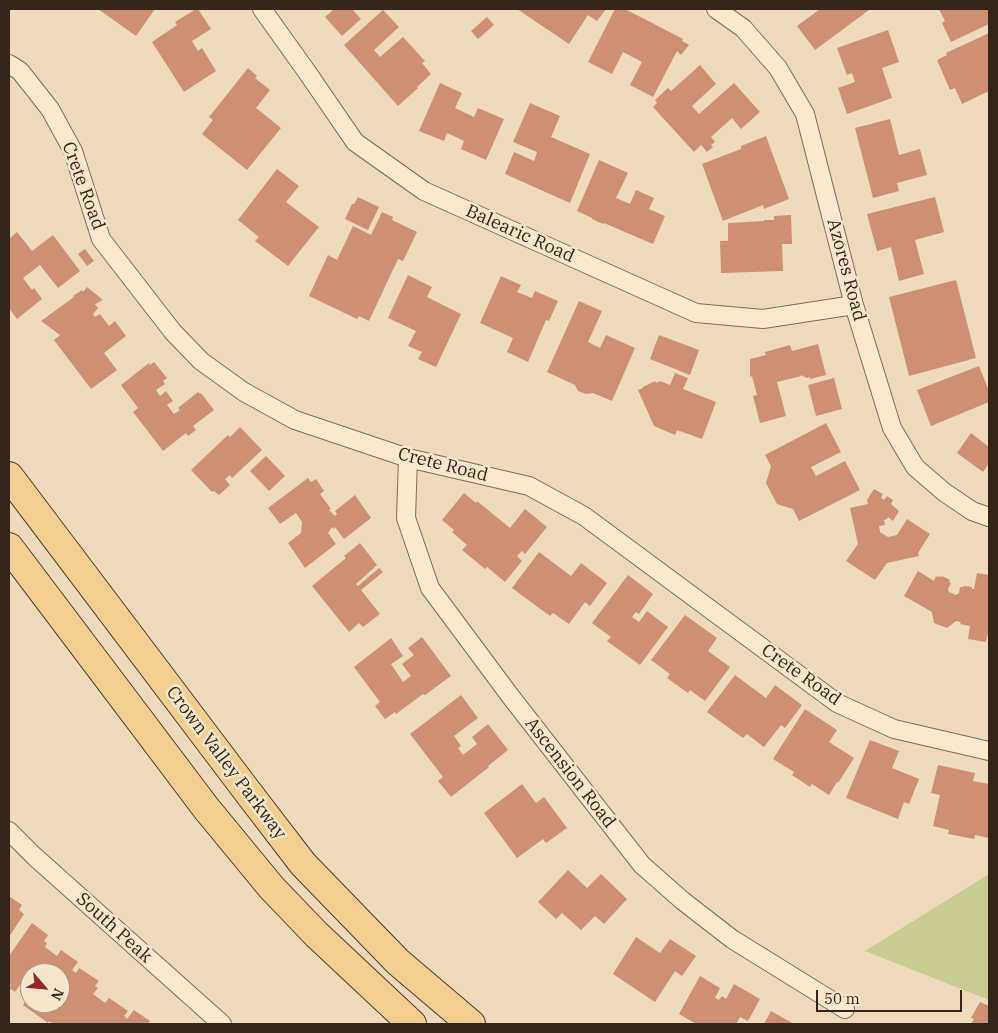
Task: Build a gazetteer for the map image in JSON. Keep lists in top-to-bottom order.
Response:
{
  "streets": {
    "main road": ["Crown Valley Parkway"],
    "street": [
      "Crete Road",
      "Balearic Road",
      "Azores Road",
      "Ascension Road",
      "South Peak"
    ]
  },
  "crossings": [
    ["Crete Road", "Ascension Road"],
    ["Balearic Road", "Azores Road"]
  ],
  "scale_bar": "50 m",
  "north": "bottom right"
}
